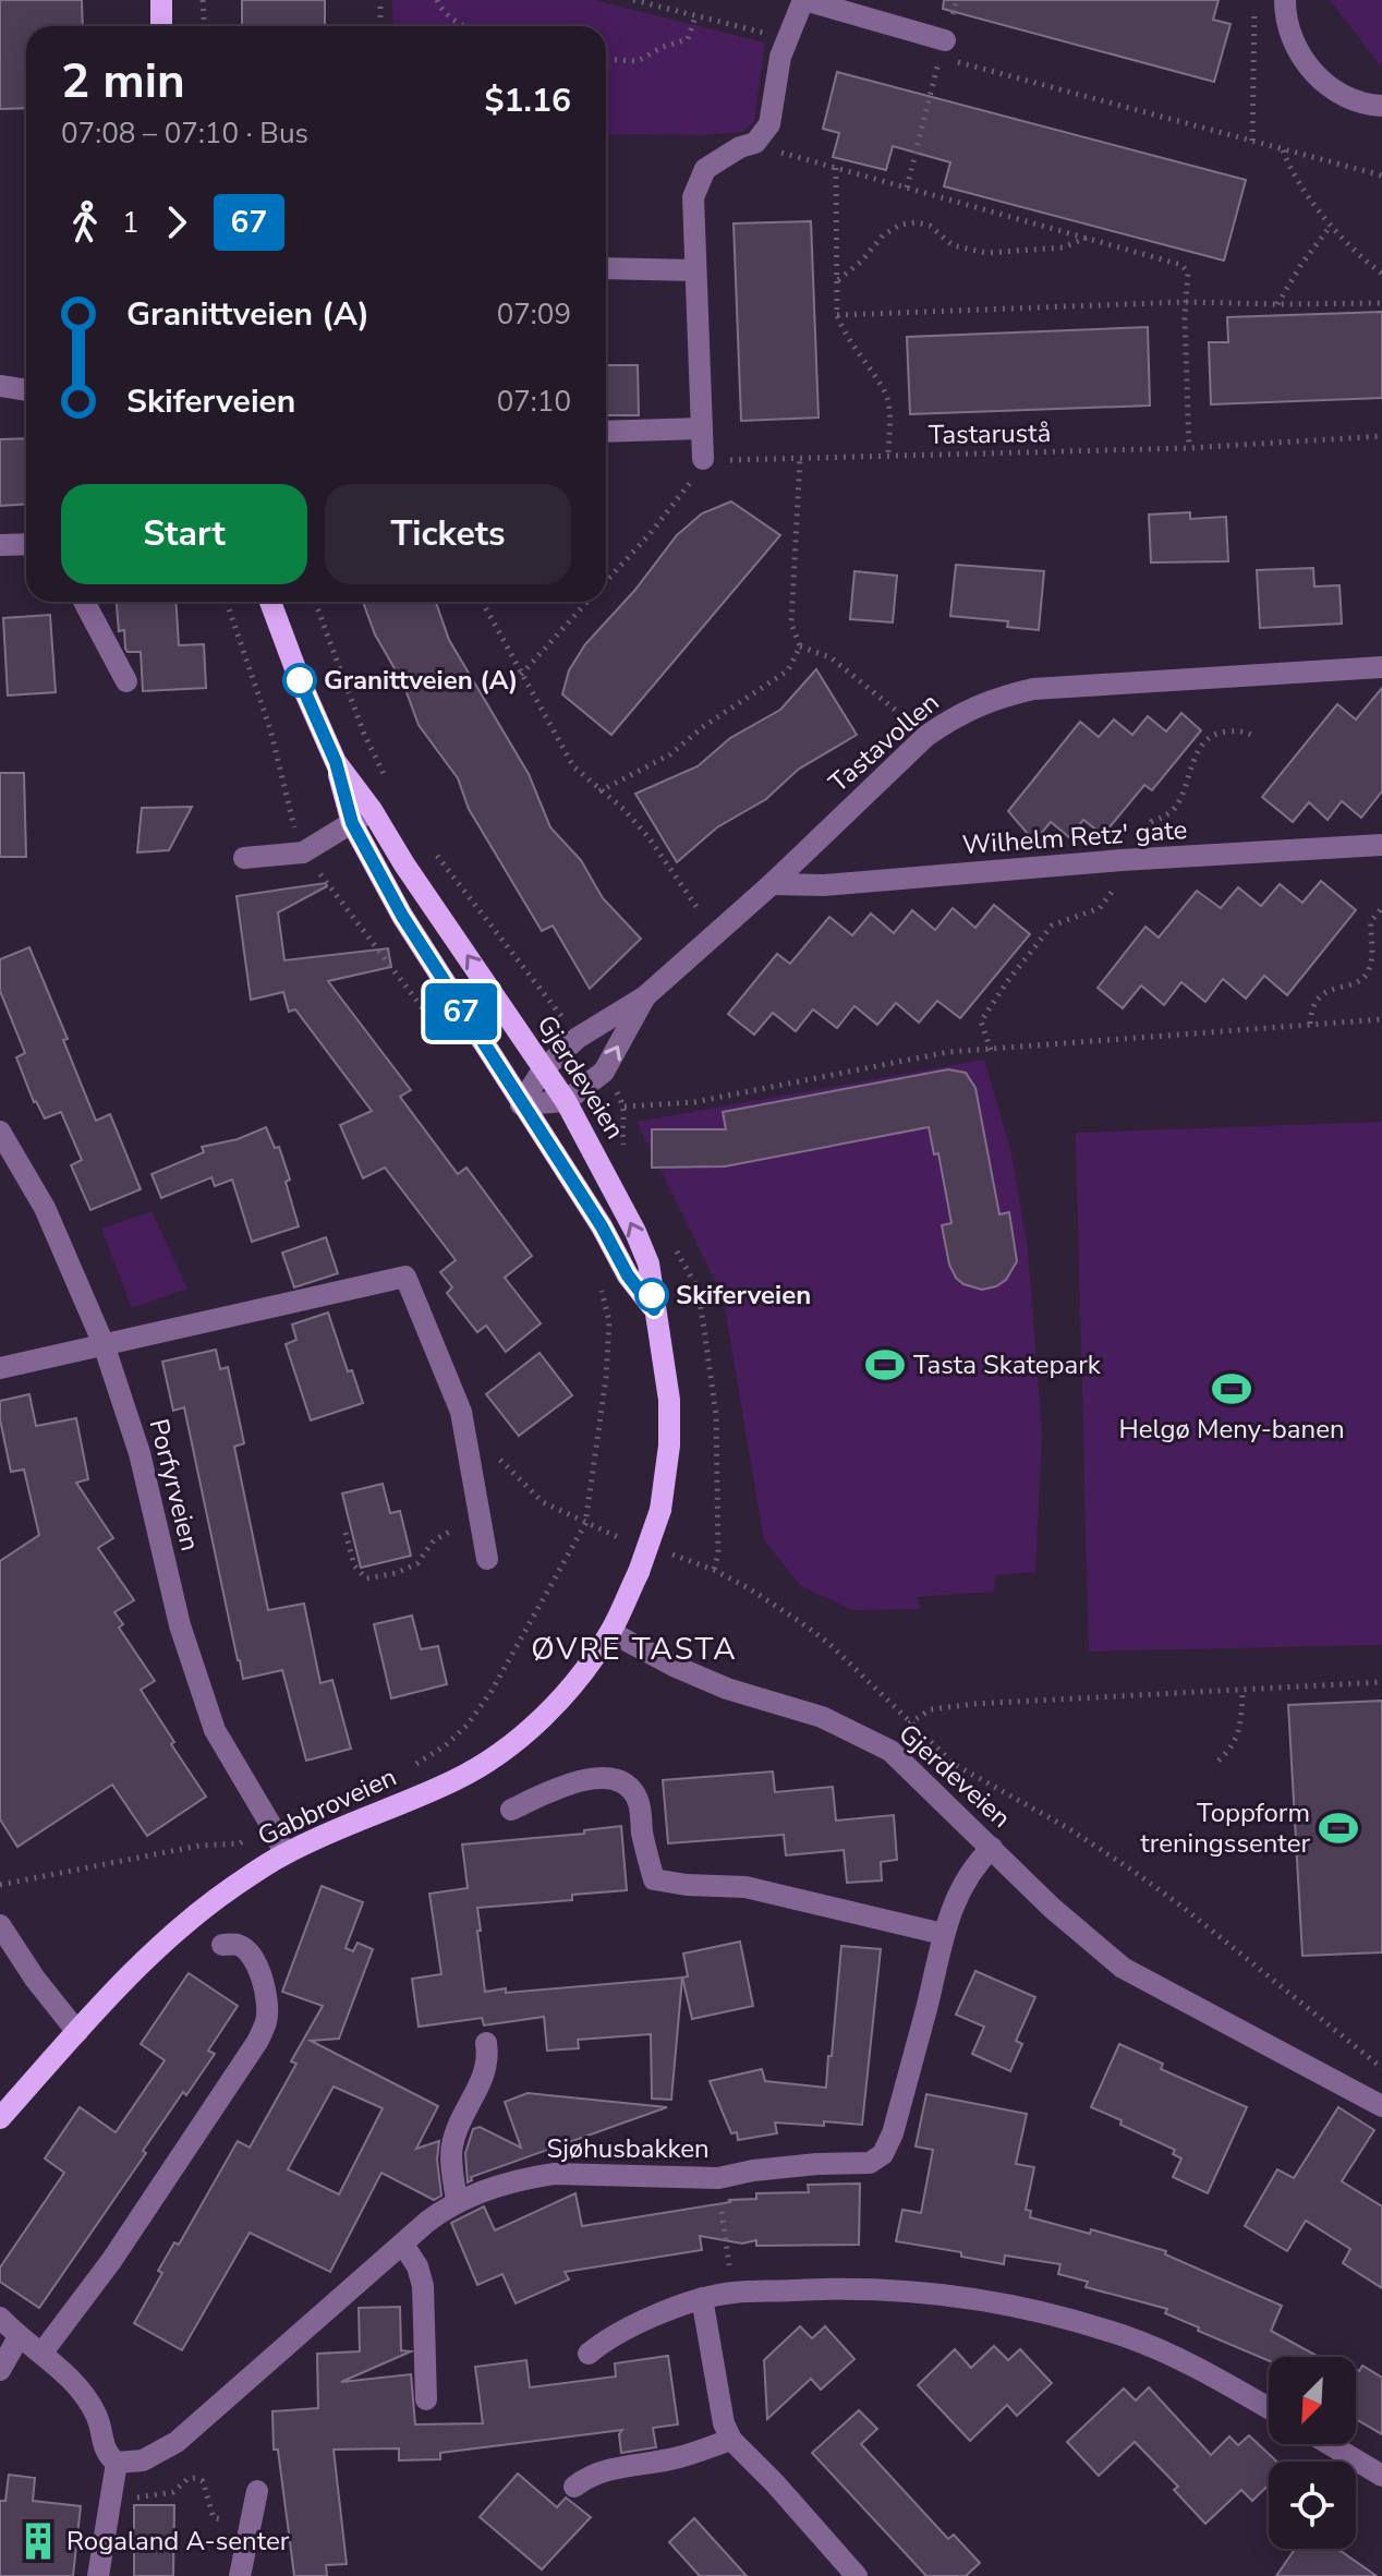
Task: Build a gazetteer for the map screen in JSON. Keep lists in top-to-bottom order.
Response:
{
  "streets": {
    "main road": ["Gjerdeveien", "Gabbroveien"],
    "street": [
      "Tastavollen",
      "Wilhelm Retz' gate",
      "Porfyrveien",
      "Sjøhusbakken"
    ],
    "path": ["Tastarustå"]
  },
  "crossings": [
    ["Tastavollen", "Wilhelm Retz' gate"],
    ["Tastavollen", "Gjerdeveien"],
    ["Gjerdeveien", "Gabbroveien"],
    ["Gjerdeveien", "Sjøhusbakken"],
    ["Porfyrveien", "Gabbroveien"]
  ],
  "districts": ["ØVRE TASTA"],
  "places": {
    "other": ["Granittveien (A)", "Skiferveien"],
    "sports": ["Tasta Skatepark", "Helgø Meny-banen", "Toppform treningssenter"],
    "building": ["Rogaland A-senter"]
  },
  "lines": ["bus line 67"],
  "north": "bottom left",
  "page": {
    "on_map": "67",
    "heading": ["2 min", "07:08 – 07:10 · Bus", "$1.16"],
    "legs": ["1", "67"],
    "list": [
      {
        "name": "Granittveien (A)",
        "value": "07:09"
      },
      {
        "name": "Skiferveien",
        "value": "07:10"
      }
    ],
    "buttons": ["Start", "Tickets"]
  }
}
